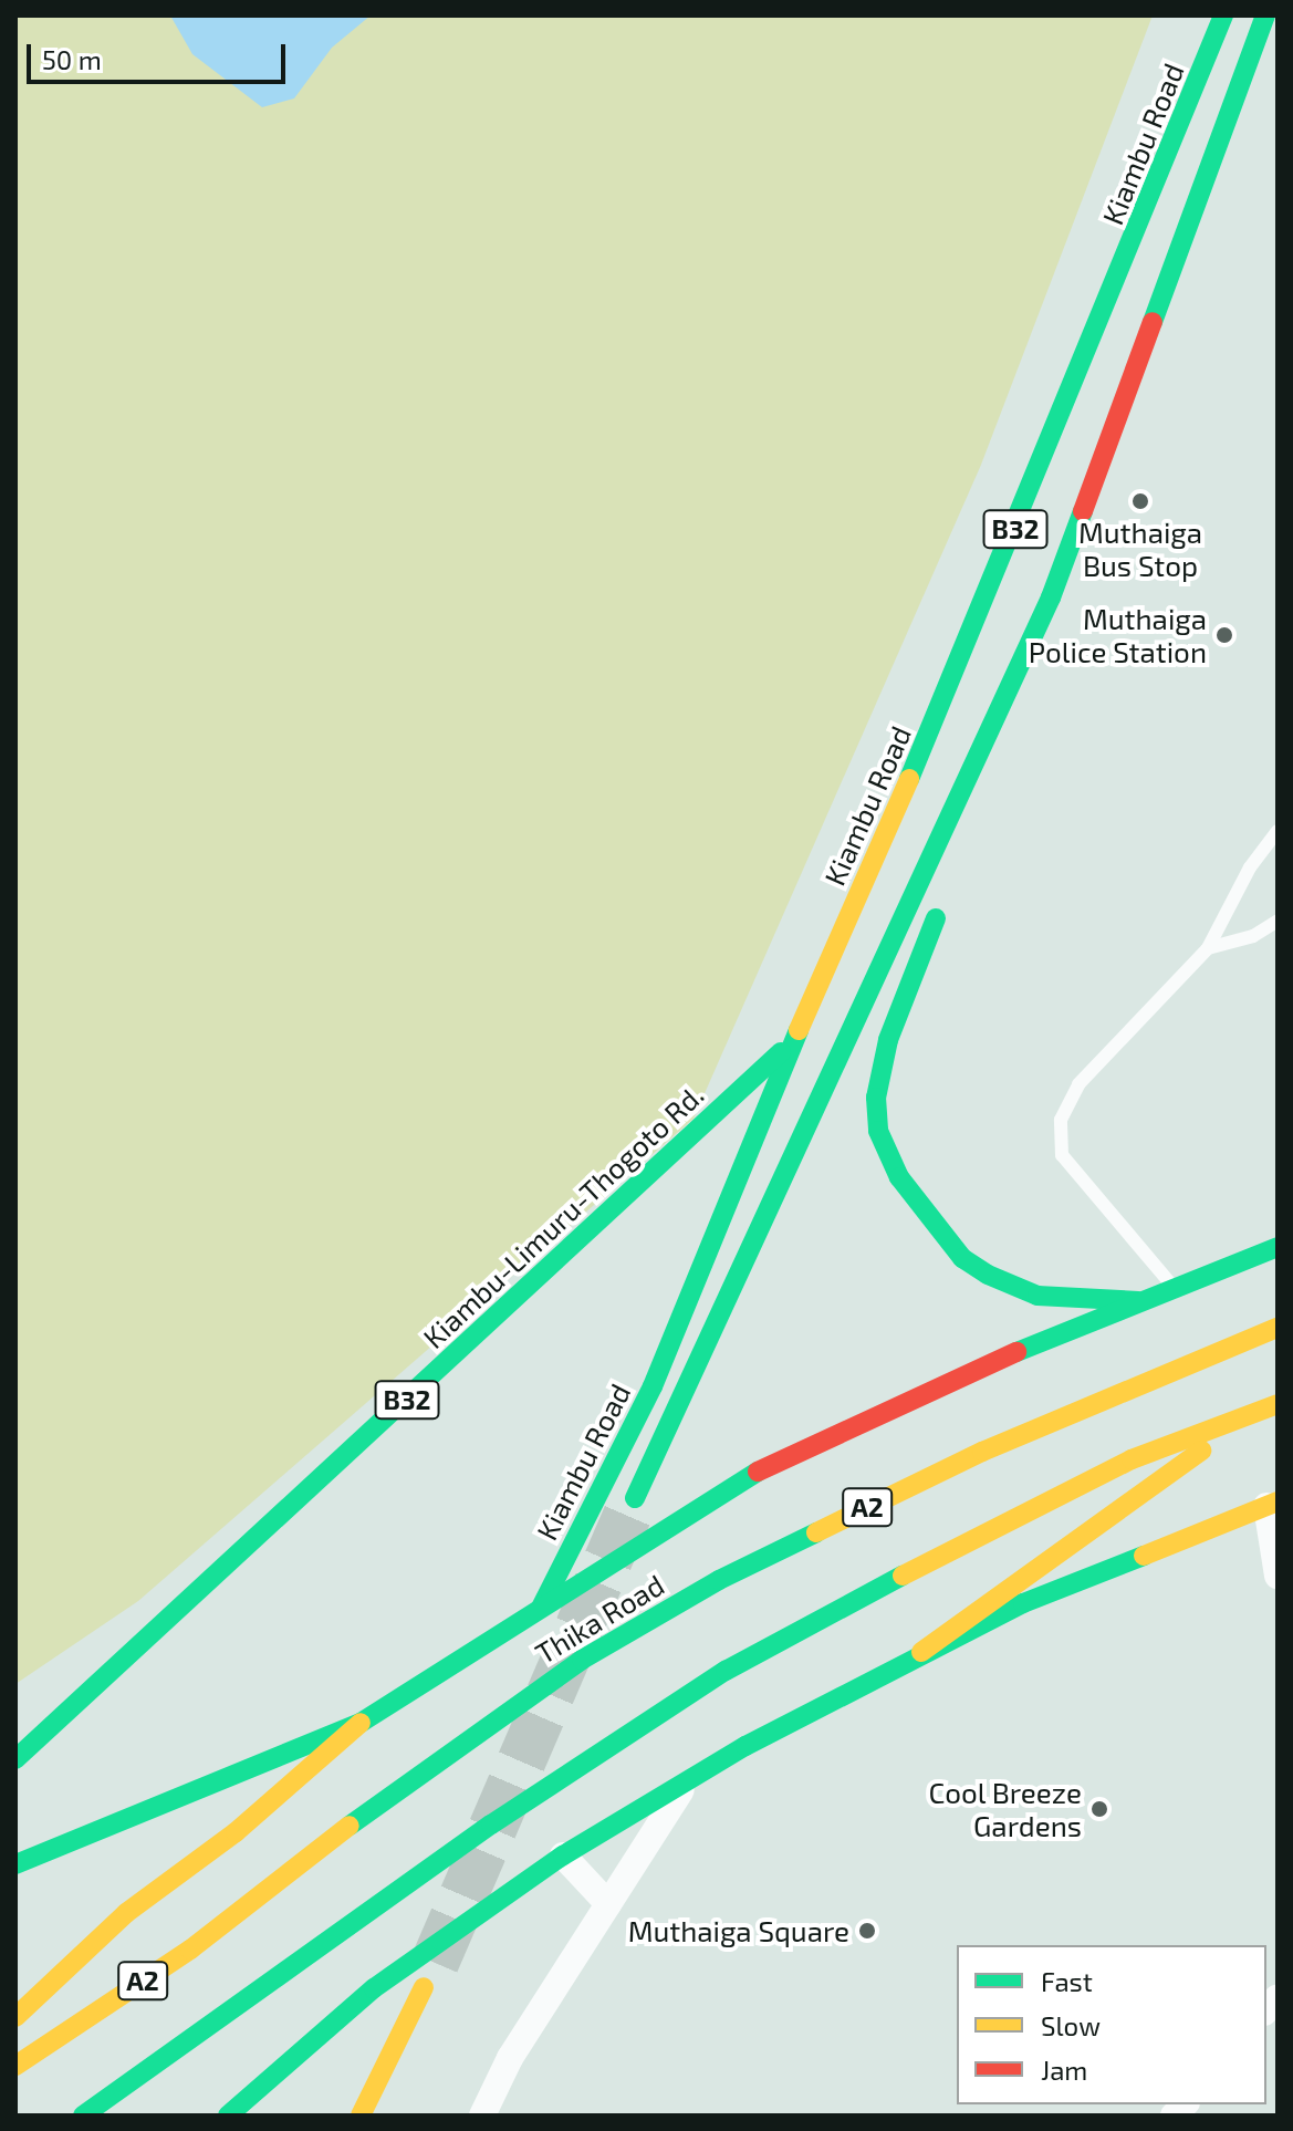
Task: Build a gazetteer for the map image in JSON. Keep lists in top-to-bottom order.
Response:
{
  "streets": {
    "main road": [
      "Kiambu Road",
      "B32",
      "Kiambu-Limuru-Thogoto Rd.",
      "A2",
      "Thika Road"
    ]
  },
  "crossings": [
    ["Kiambu Road", "Kiambu-Limuru-Thogoto Rd."],
    ["Kiambu Road", "Thika Road"]
  ],
  "places": [
    "Muthaiga Bus Stop",
    "Muthaiga Police Station",
    "Cool Breeze Gardens",
    "Muthaiga Square"
  ],
  "legend": ["Fast", "Slow", "Jam"],
  "scale_bar": "50 m"
}
